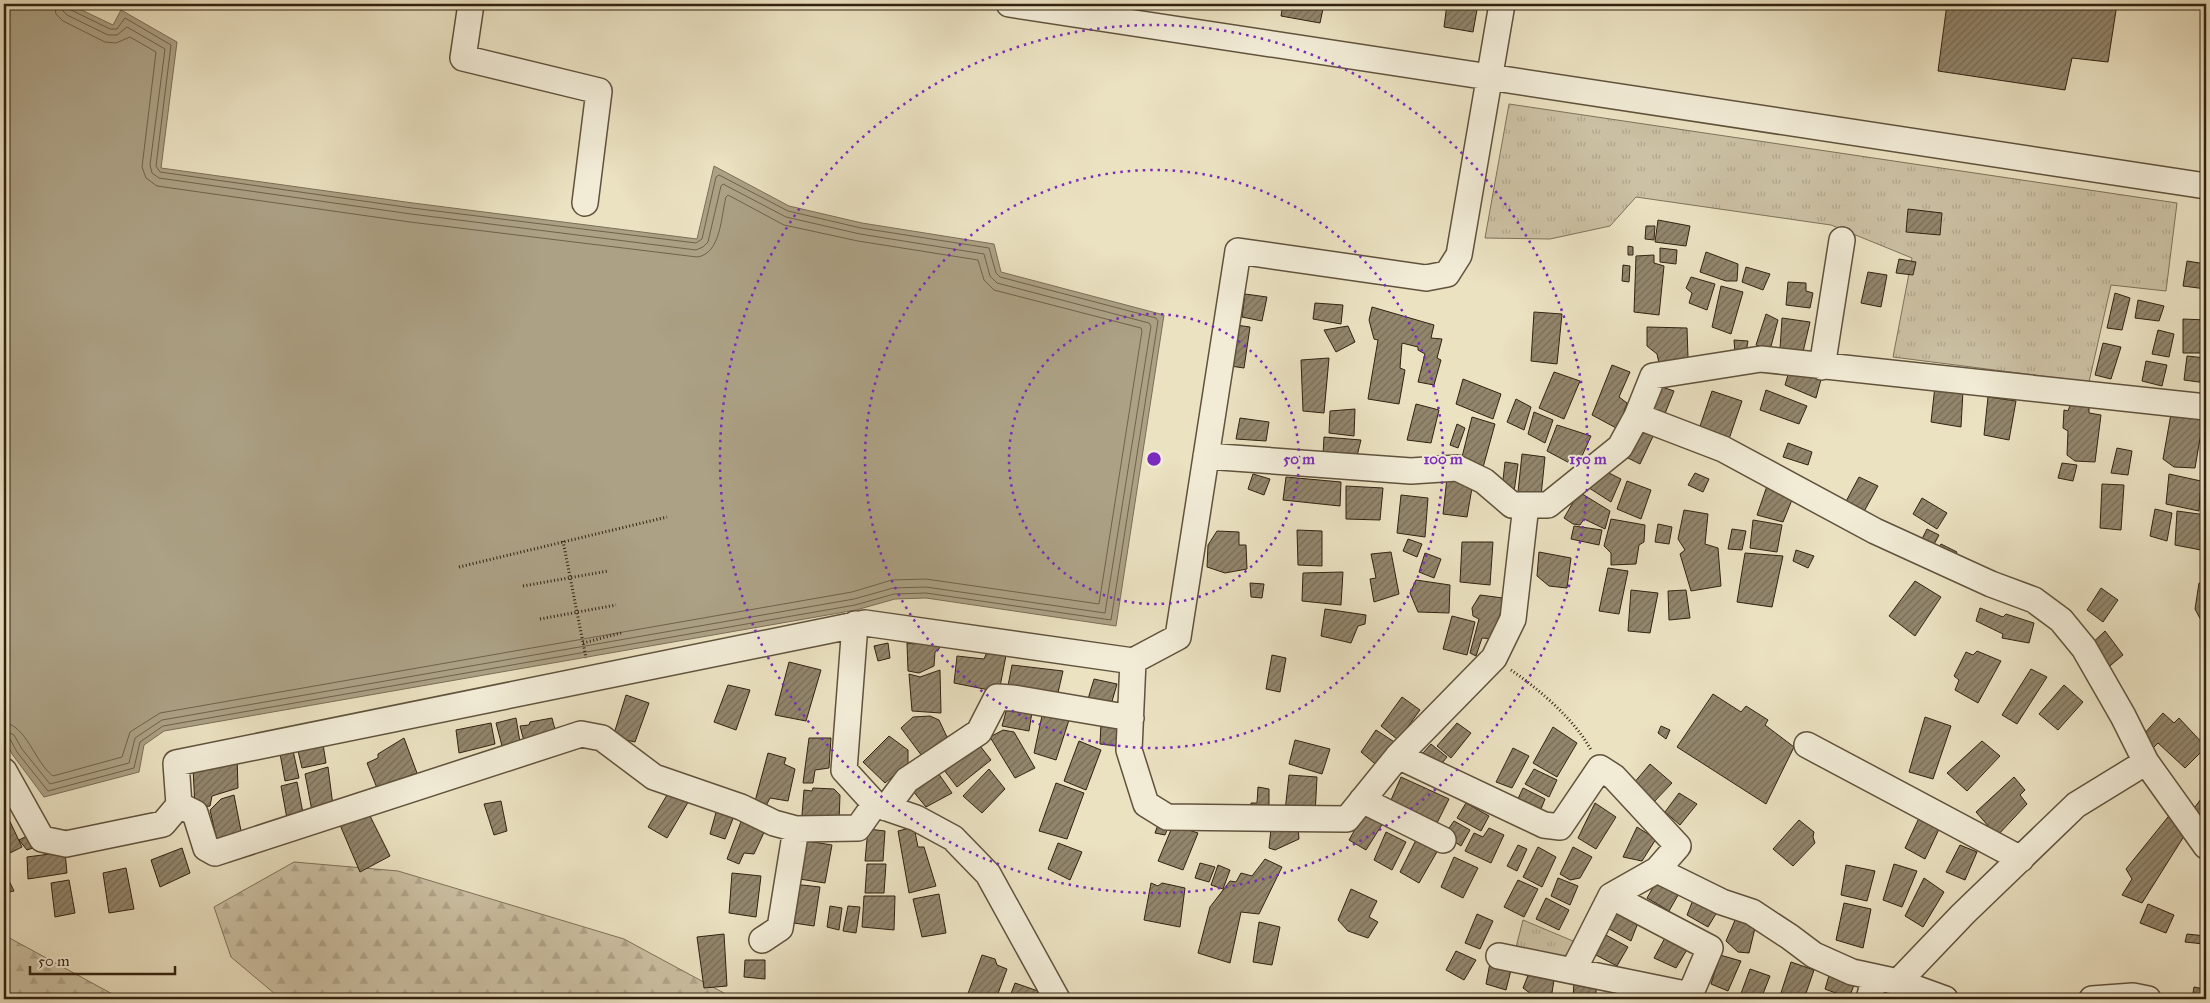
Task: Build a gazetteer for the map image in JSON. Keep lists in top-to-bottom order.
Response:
{
  "scale_bar": "50 m",
  "rings": ["50 m", "100 m", "150 m"]
}
